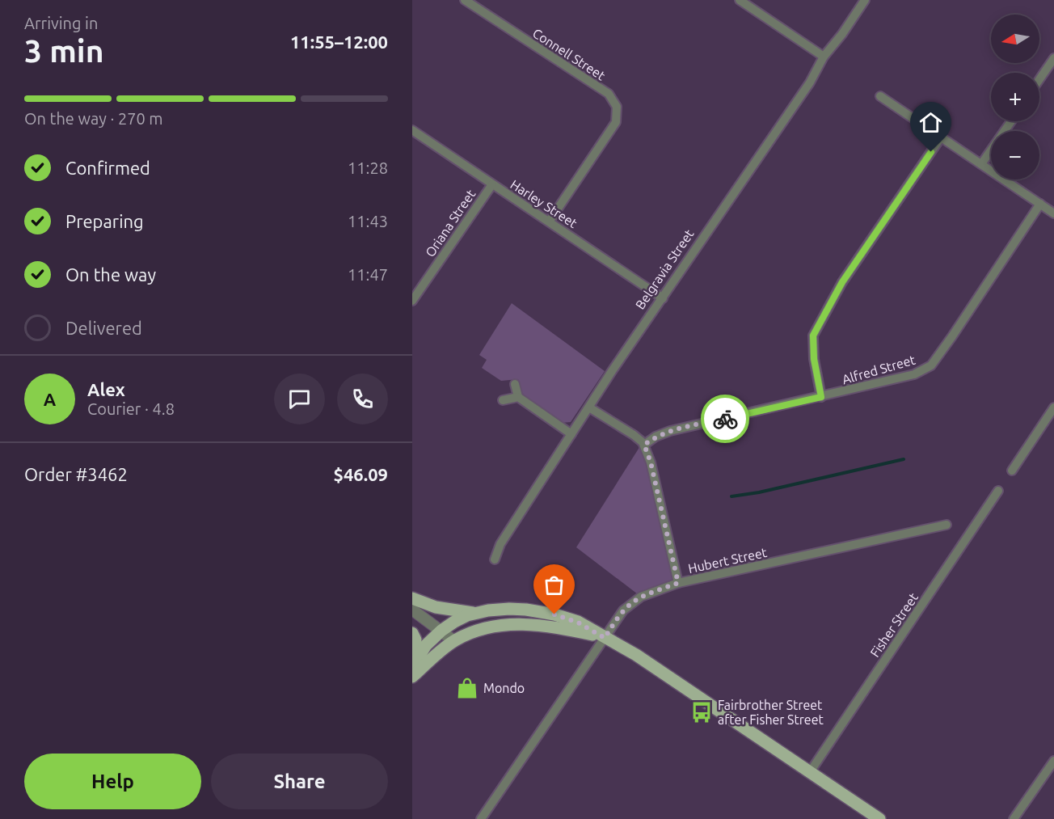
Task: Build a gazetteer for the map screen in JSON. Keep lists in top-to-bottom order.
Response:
{
  "streets": {
    "street": [
      "Connell Street",
      "Harley Street",
      "Oriana Street",
      "Belgravia Street",
      "Alfred Street",
      "Hubert Street",
      "Fisher Street"
    ]
  },
  "crossings": [
    ["Connell Street", "Harley Street"],
    ["Harley Street", "Oriana Street"],
    ["Harley Street", "Belgravia Street"]
  ],
  "places": {
    "shop": ["Mondo"],
    "bus stop": ["Fairbrother Street after Fisher Street"]
  },
  "north": "left",
  "page": {
    "heading": ["3 min", "Arriving in", "11:55–12:00"],
    "panel": [
      "Alex",
      "Courier · 4.8",
      "Order #3462",
      "$46.09"
    ],
    "map_buttons": ["+", "−"],
    "bar": "On the way · 270 m",
    "list": [
      ["Confirmed", "11:28"],
      ["Preparing", "11:43"],
      ["On the way", "11:47"],
      "Delivered"
    ],
    "round": "A",
    "buttons": ["Help", "Share"]
  }
}
